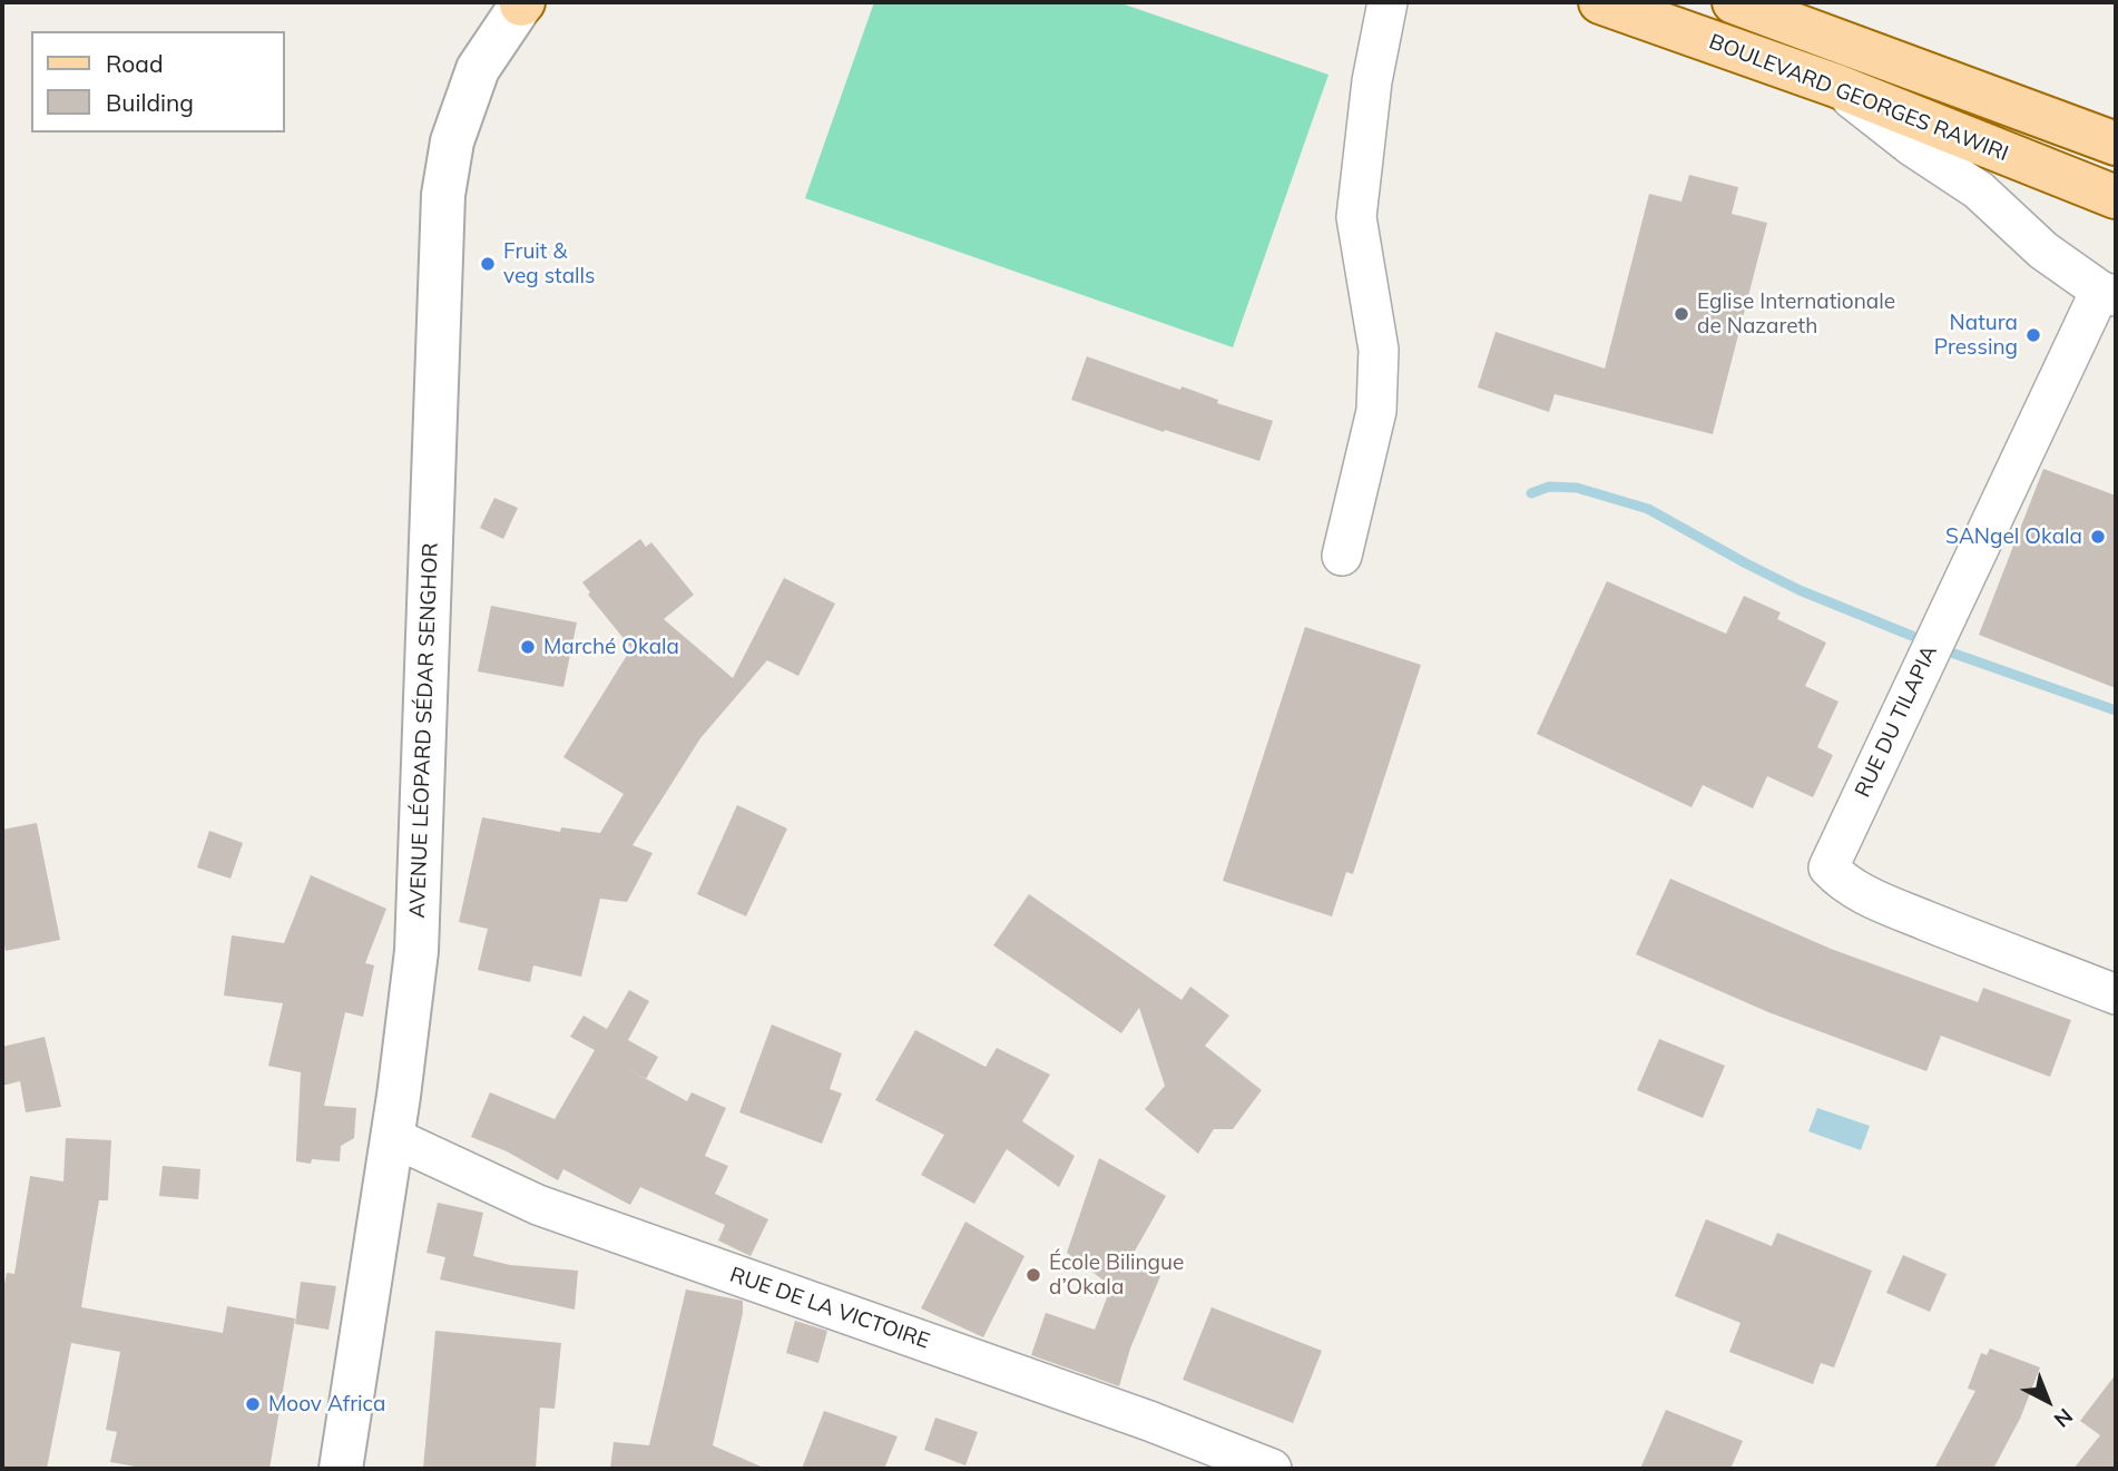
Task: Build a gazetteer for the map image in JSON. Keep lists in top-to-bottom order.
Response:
{
  "streets": {
    "main road": ["BOULEVARD GEORGES RAWIRI"],
    "street": ["RUE DU TILAPIA", "AVENUE LÉOPARD SÉDAR SENGHOR", "RUE DE LA VICTOIRE"]
  },
  "crossings": [
    ["AVENUE LÉOPARD SÉDAR SENGHOR", "RUE DE LA VICTOIRE"]
  ],
  "places": [
    "Fruit & veg stalls",
    "Eglise Internationale de Nazareth",
    "Natura Pressing",
    "SANgel Okala",
    "Marché Okala",
    "École Bilingue d’Okala",
    "Moov Africa"
  ],
  "legend": ["Road", "Building"],
  "north": "bottom right"
}
